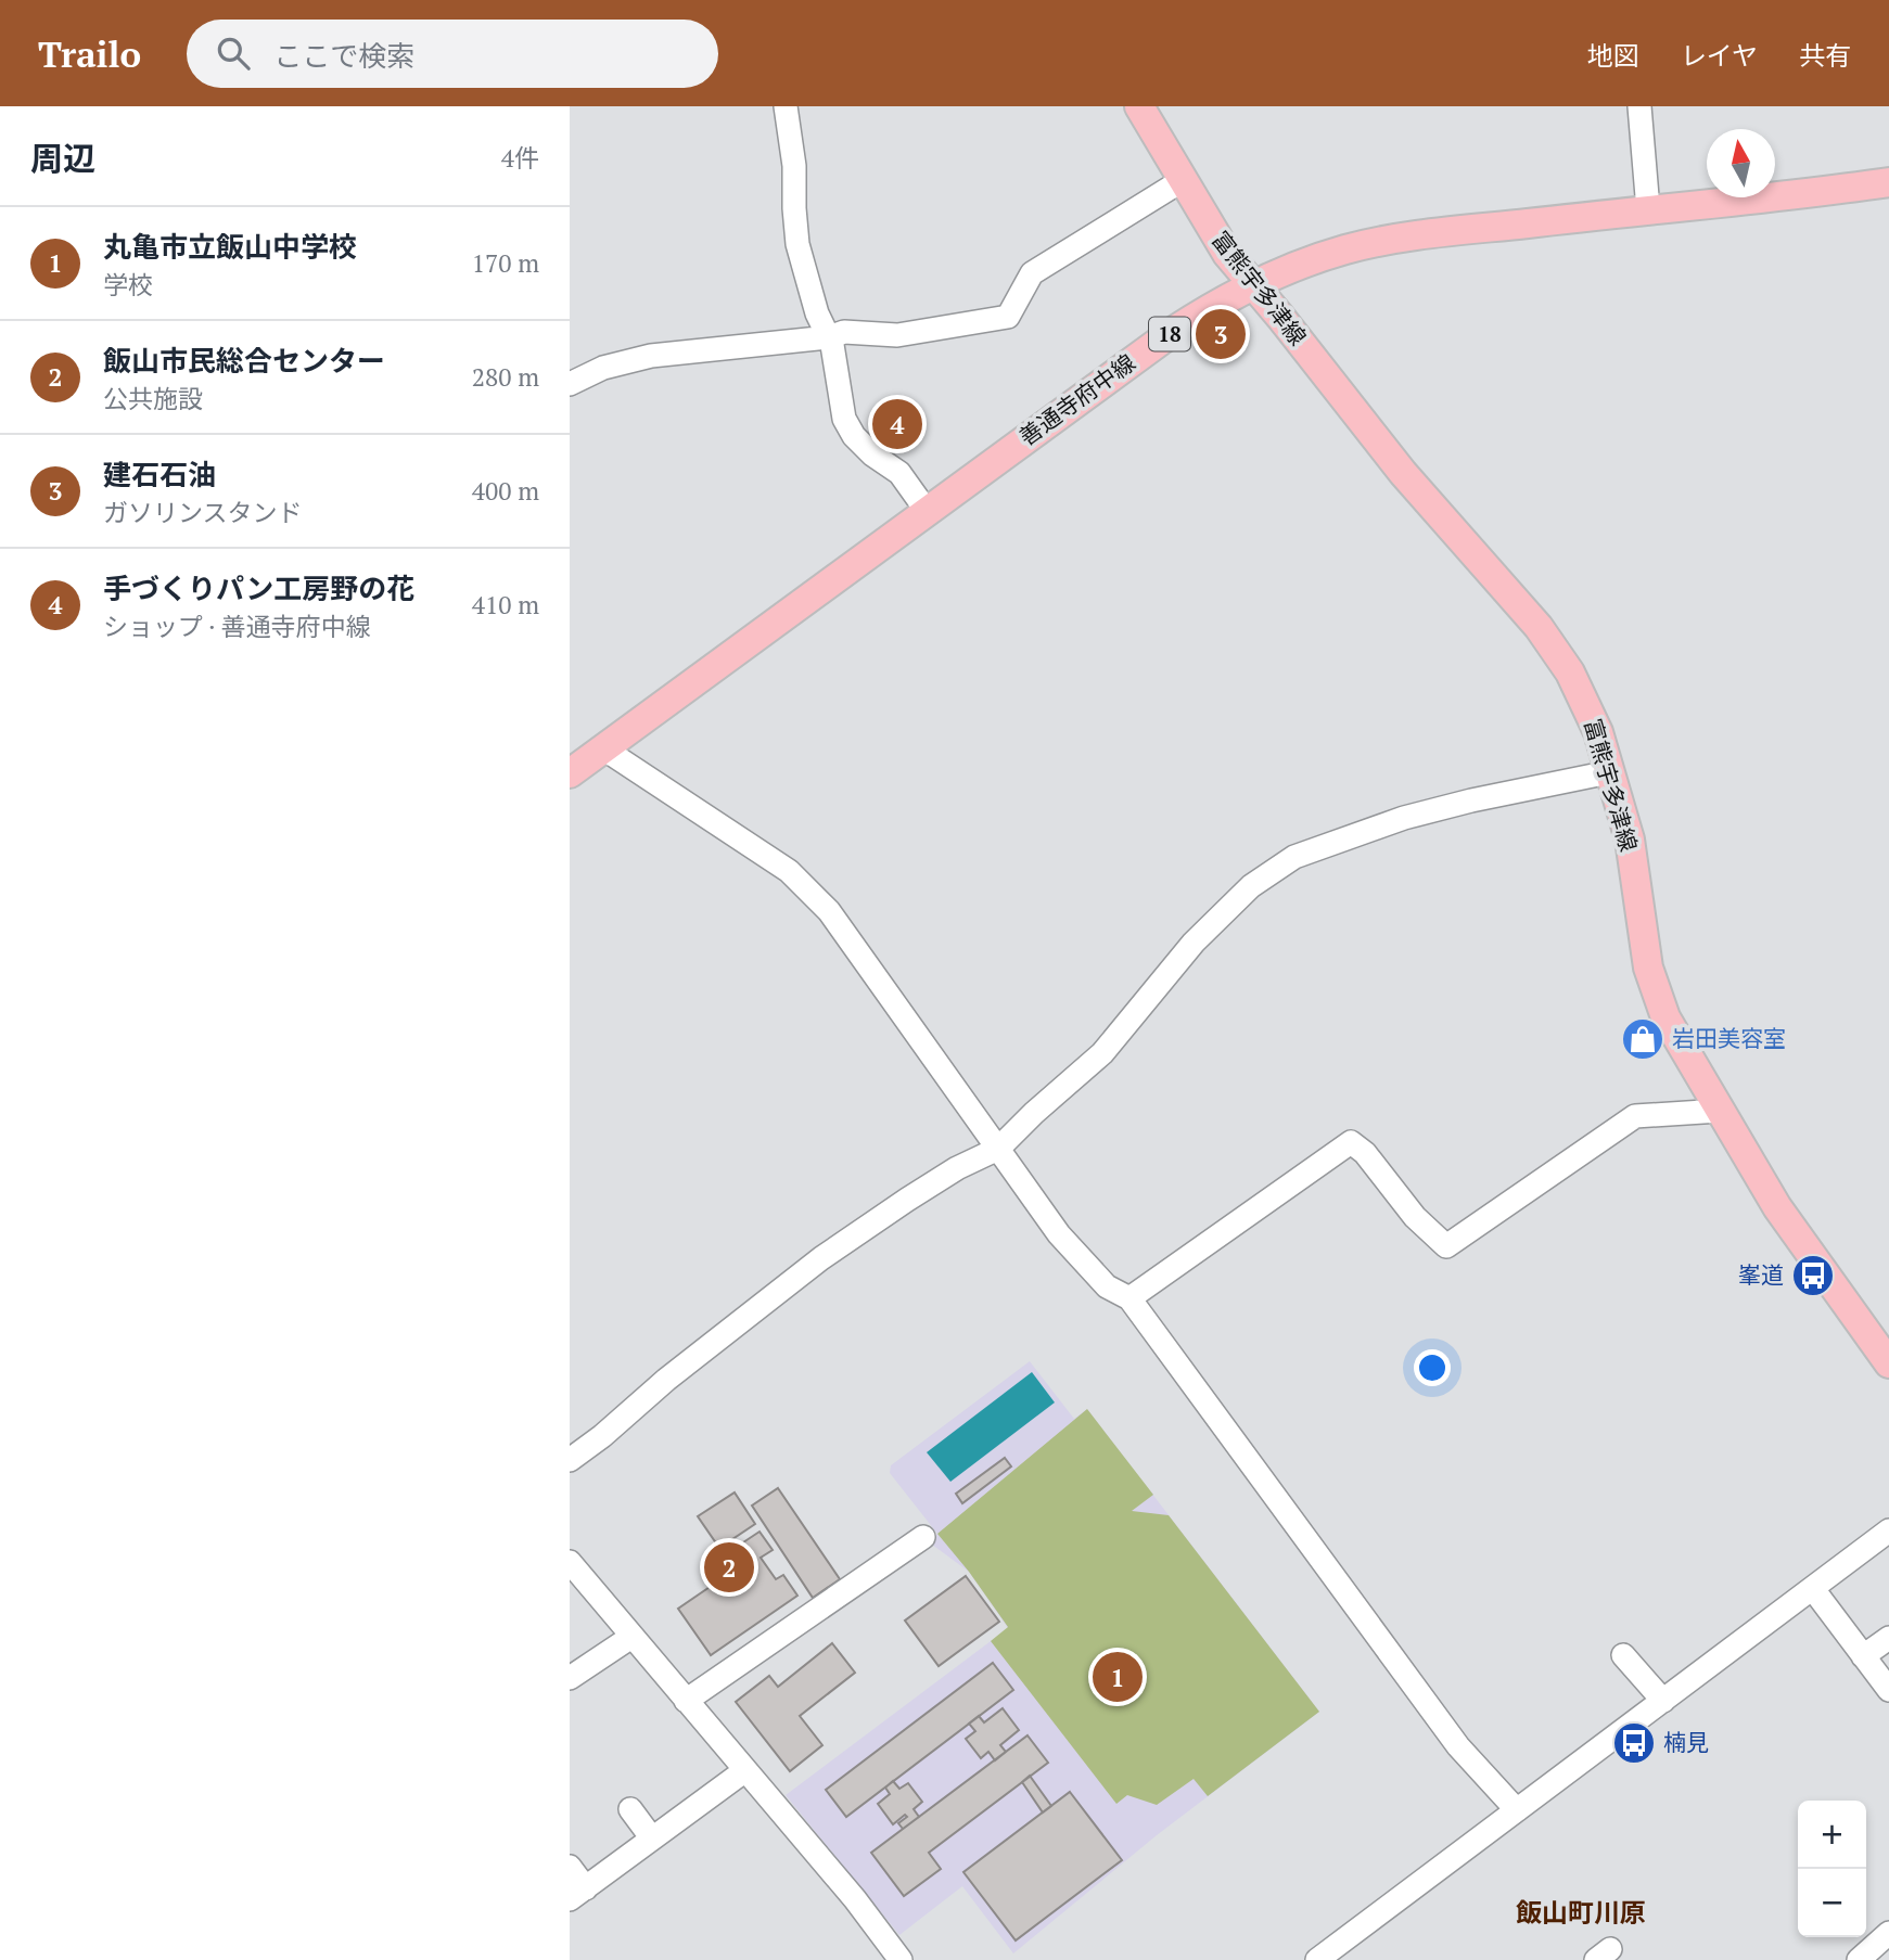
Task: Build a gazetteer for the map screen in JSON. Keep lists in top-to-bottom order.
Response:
{
  "streets": {
    "main road": ["富熊宇多津線", "18", "善通寺府中線"]
  },
  "crossings": [
    ["富熊宇多津線", "善通寺府中線"]
  ],
  "districts": ["飯山町川原"],
  "places": {
    "shop": ["岩田美容室"],
    "bus stop": ["峯道", "楠見"]
  },
  "north": "top",
  "page": {
    "header": "Trailo",
    "search": "ここで検索",
    "nav": ["地図", "レイヤ", "共有"],
    "heading": ["周辺", "4件"],
    "list": [
      {
        "mark": "1",
        "name": "丸亀市立飯山中学校",
        "note": "学校",
        "value": "170 m"
      },
      {
        "mark": "2",
        "name": "飯山市民総合センター",
        "note": "公共施設",
        "value": "280 m"
      },
      {
        "mark": "3",
        "name": "建石石油",
        "note": "ガソリンスタンド",
        "value": "400 m"
      },
      {
        "mark": "4",
        "name": "手づくりパン工房野の花",
        "note": "ショップ · 善通寺府中線",
        "value": "410 m"
      }
    ],
    "pins": [
      "3",
      "4",
      "2",
      "1"
    ],
    "map_buttons": ["+", "−"]
  }
}
